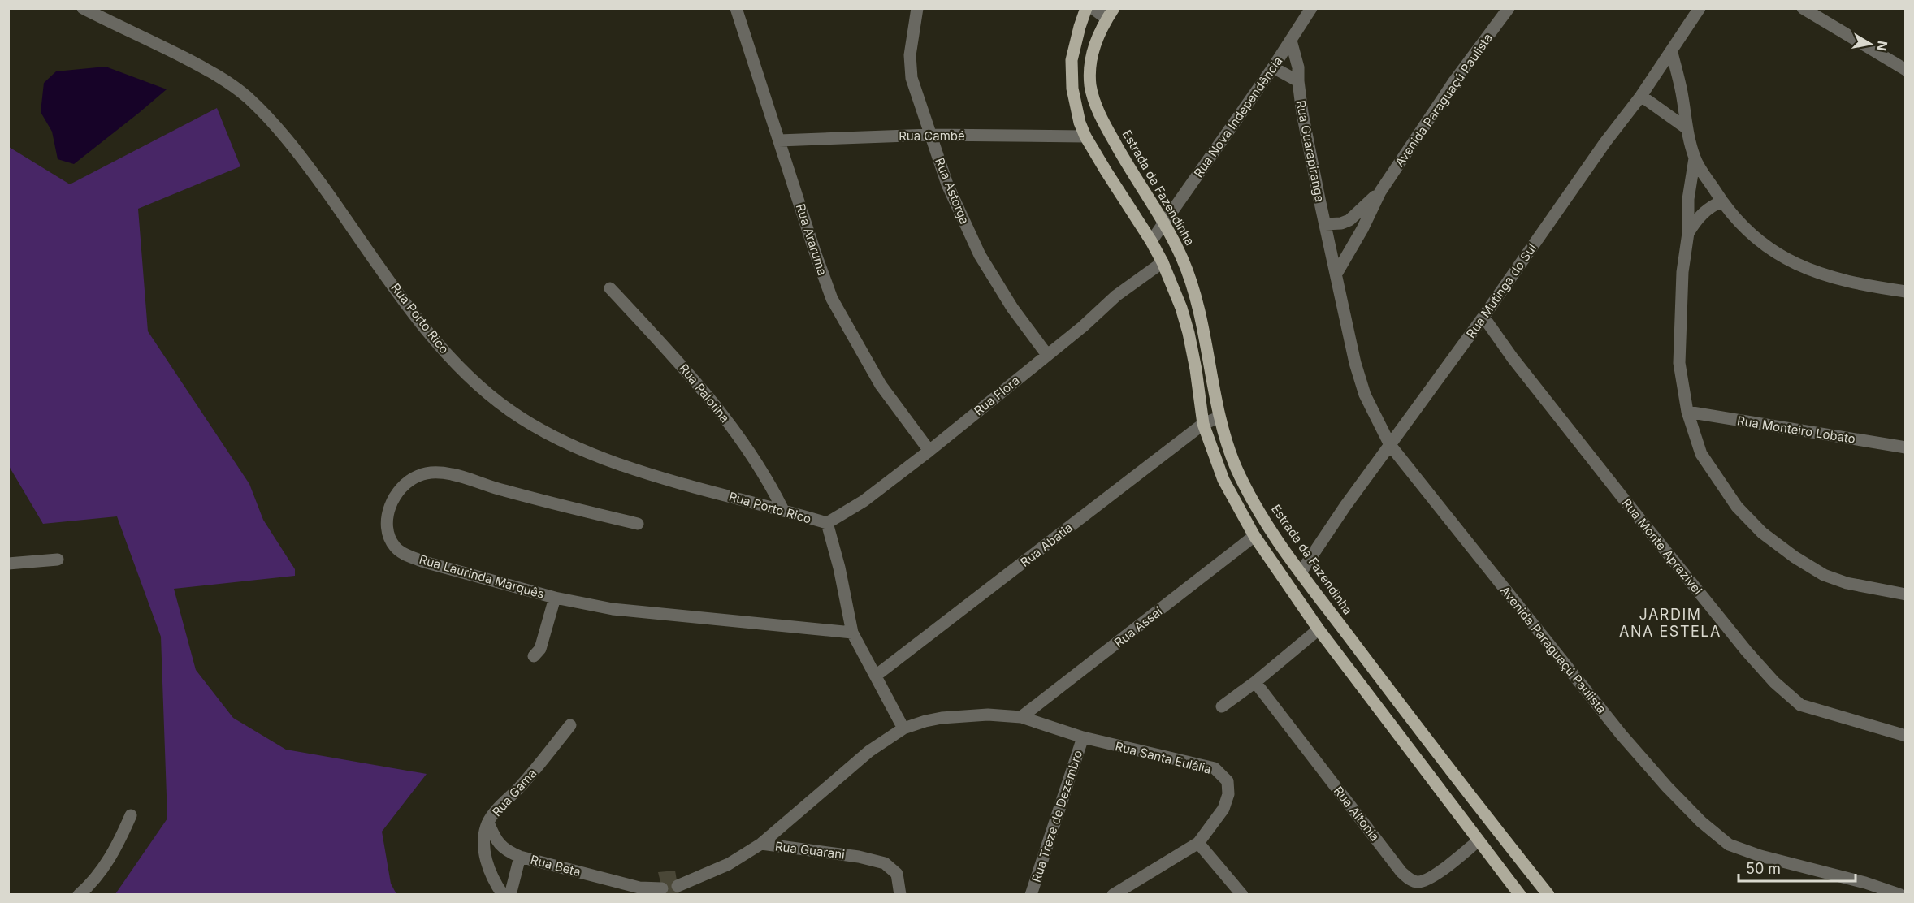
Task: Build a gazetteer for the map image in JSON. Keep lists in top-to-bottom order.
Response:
{
  "streets": {
    "main road": ["Estrada da Fazendinha"],
    "street": [
      "Avenida Paraguaçú Paulista",
      "Rua Nova Independência",
      "Rua Cambé",
      "Rua Guarapiranga",
      "Rua Astorga",
      "Rua Araruma",
      "Rua Mutinga do Sul",
      "Rua Porto Rico",
      "Rua Palotina",
      "Rua Flora",
      "Rua Monteiro Lobato",
      "Rua Abatia",
      "Rua Monte Aprazivel",
      "Rua Laurinda Marquês",
      "Rua Assaí",
      "Rua Santa Eulâlia",
      "Rua Gama",
      "Rua Altonia",
      "Rua Treze de Dezembro",
      "Rua Guarani",
      "Rua Beta"
    ]
  },
  "crossings": [
    ["Avenida Paraguaçú Paulista", "Rua Guarapiranga"],
    ["Avenida Paraguaçú Paulista", "Rua Mutinga do Sul"],
    ["Rua Nova Independência", "Rua Guarapiranga"],
    ["Rua Nova Independência", "Estrada da Fazendinha"],
    ["Rua Cambé", "Rua Astorga"],
    ["Rua Cambé", "Rua Araruma"],
    ["Estrada da Fazendinha", "Rua Mutinga do Sul"],
    ["Estrada da Fazendinha", "Rua Abatia"],
    ["Rua Astorga", "Rua Flora"],
    ["Rua Araruma", "Rua Flora"],
    ["Rua Mutinga do Sul", "Rua Monte Aprazivel"],
    ["Rua Porto Rico", "Rua Palotina"],
    ["Rua Porto Rico", "Rua Flora"],
    ["Rua Assaí", "Rua Santa Eulâlia"],
    ["Rua Santa Eulâlia", "Rua Treze de Dezembro"],
    ["Rua Santa Eulâlia", "Rua Guarani"],
    ["Rua Gama", "Rua Beta"]
  ],
  "districts": ["JARDIM ANA ESTELA"],
  "scale_bar": "50 m",
  "north": "right"
}
